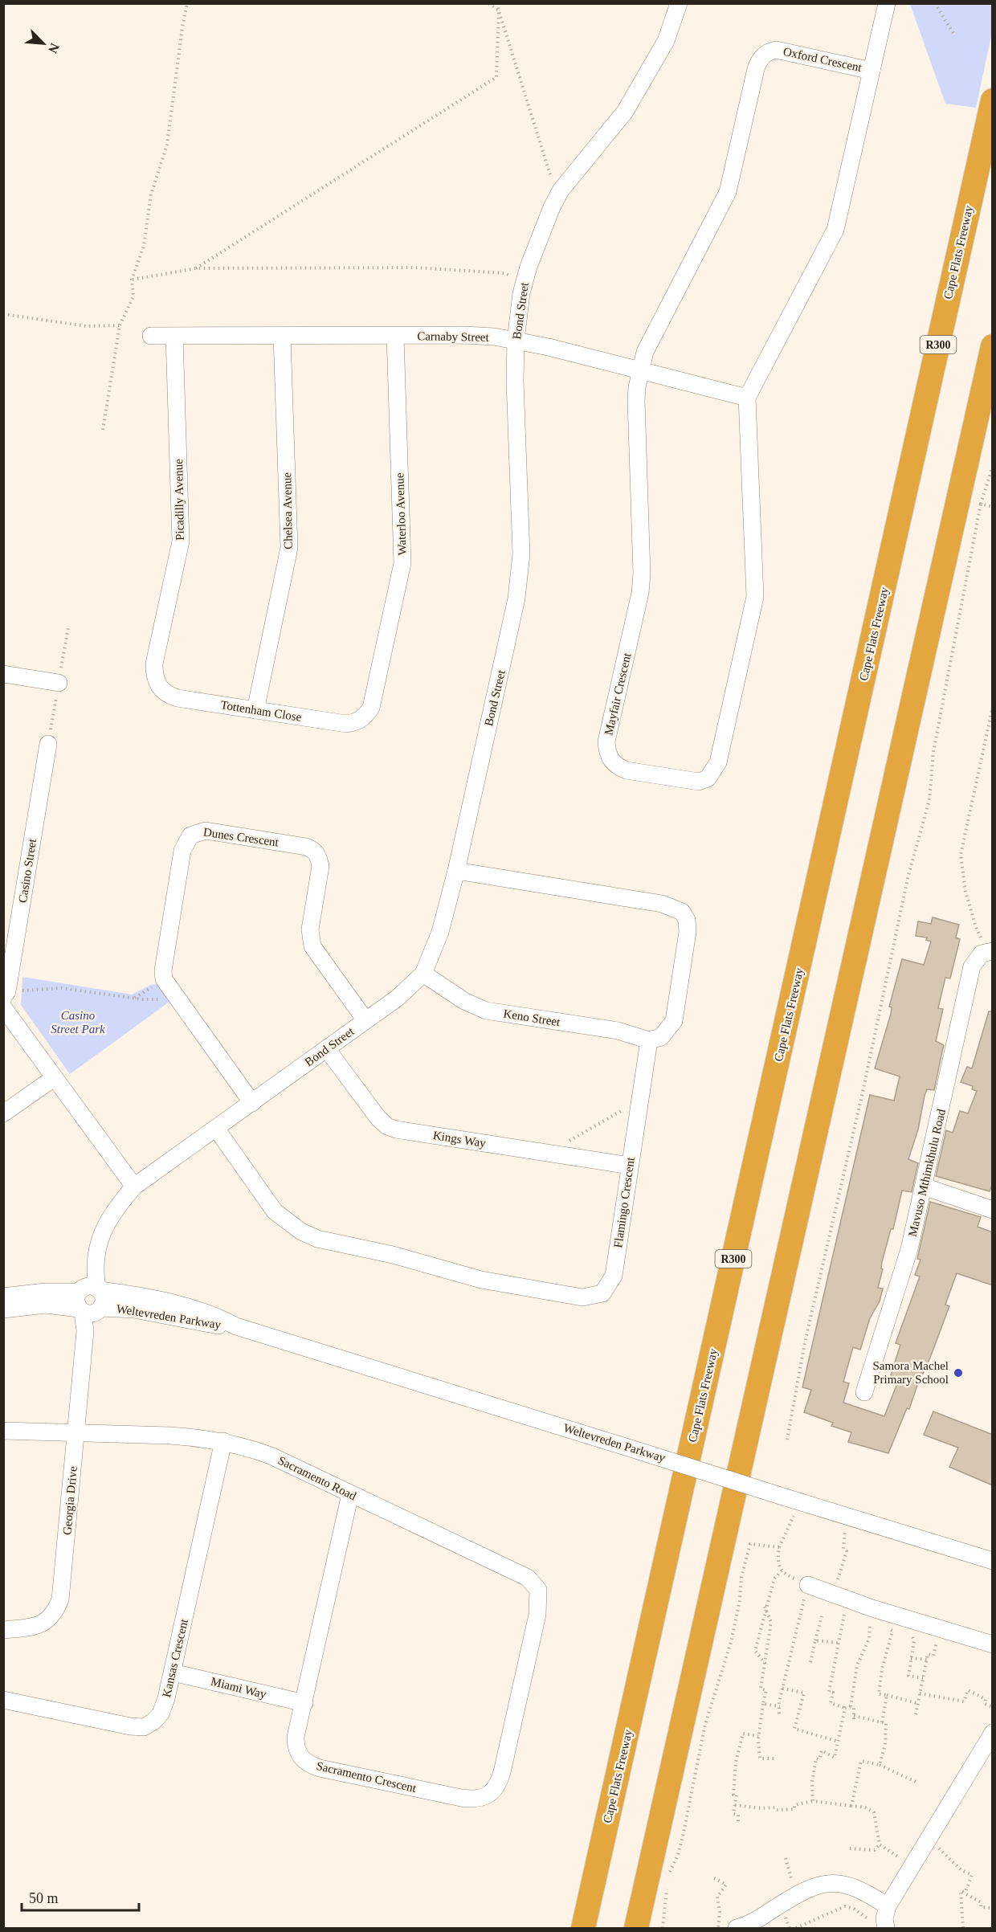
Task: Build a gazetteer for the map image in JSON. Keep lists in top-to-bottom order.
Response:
{
  "streets": {
    "highway": ["Cape Flats Freeway", "R300"],
    "street": [
      "Oxford Crescent",
      "Bond Street",
      "Carnaby Street",
      "Picadilly Avenue",
      "Chelsea Avenue",
      "Waterloo Avenue",
      "Mayfair Crescent",
      "Tottenham Close",
      "Dunes Crescent",
      "Casino Street",
      "Keno Street",
      "Kings Way",
      "Mavuso Mthimkhulu Road",
      "Flamingo Crescent",
      "Weltevreden Parkway",
      "Sacramento Road",
      "Georgia Drive",
      "Kansas Crescent",
      "Miami Way",
      "Sacramento Crescent"
    ]
  },
  "crossings": [
    ["Oxford Crescent", "Carnaby Street"],
    ["Oxford Crescent", "Mayfair Crescent"],
    ["Bond Street", "Carnaby Street"],
    ["Bond Street", "Dunes Crescent"],
    ["Bond Street", "Keno Street"],
    ["Bond Street", "Kings Way"],
    ["Bond Street", "Flamingo Crescent"],
    ["Bond Street", "Weltevreden Parkway"],
    ["Carnaby Street", "Picadilly Avenue"],
    ["Carnaby Street", "Chelsea Avenue"],
    ["Carnaby Street", "Waterloo Avenue"],
    ["Carnaby Street", "Mayfair Crescent"],
    ["Picadilly Avenue", "Tottenham Close"],
    ["Chelsea Avenue", "Tottenham Close"],
    ["Waterloo Avenue", "Tottenham Close"],
    ["Keno Street", "Flamingo Crescent"],
    ["Kings Way", "Flamingo Crescent"],
    ["Weltevreden Parkway", "Georgia Drive"],
    ["Sacramento Road", "Georgia Drive"],
    ["Sacramento Road", "Kansas Crescent"],
    ["Sacramento Road", "Sacramento Crescent"],
    ["Kansas Crescent", "Miami Way"],
    ["Miami Way", "Sacramento Crescent"]
  ],
  "parks": ["Casino Street Park"],
  "places": ["Samora Machel Primary School"],
  "scale_bar": "50 m",
  "north": "bottom right"
}
